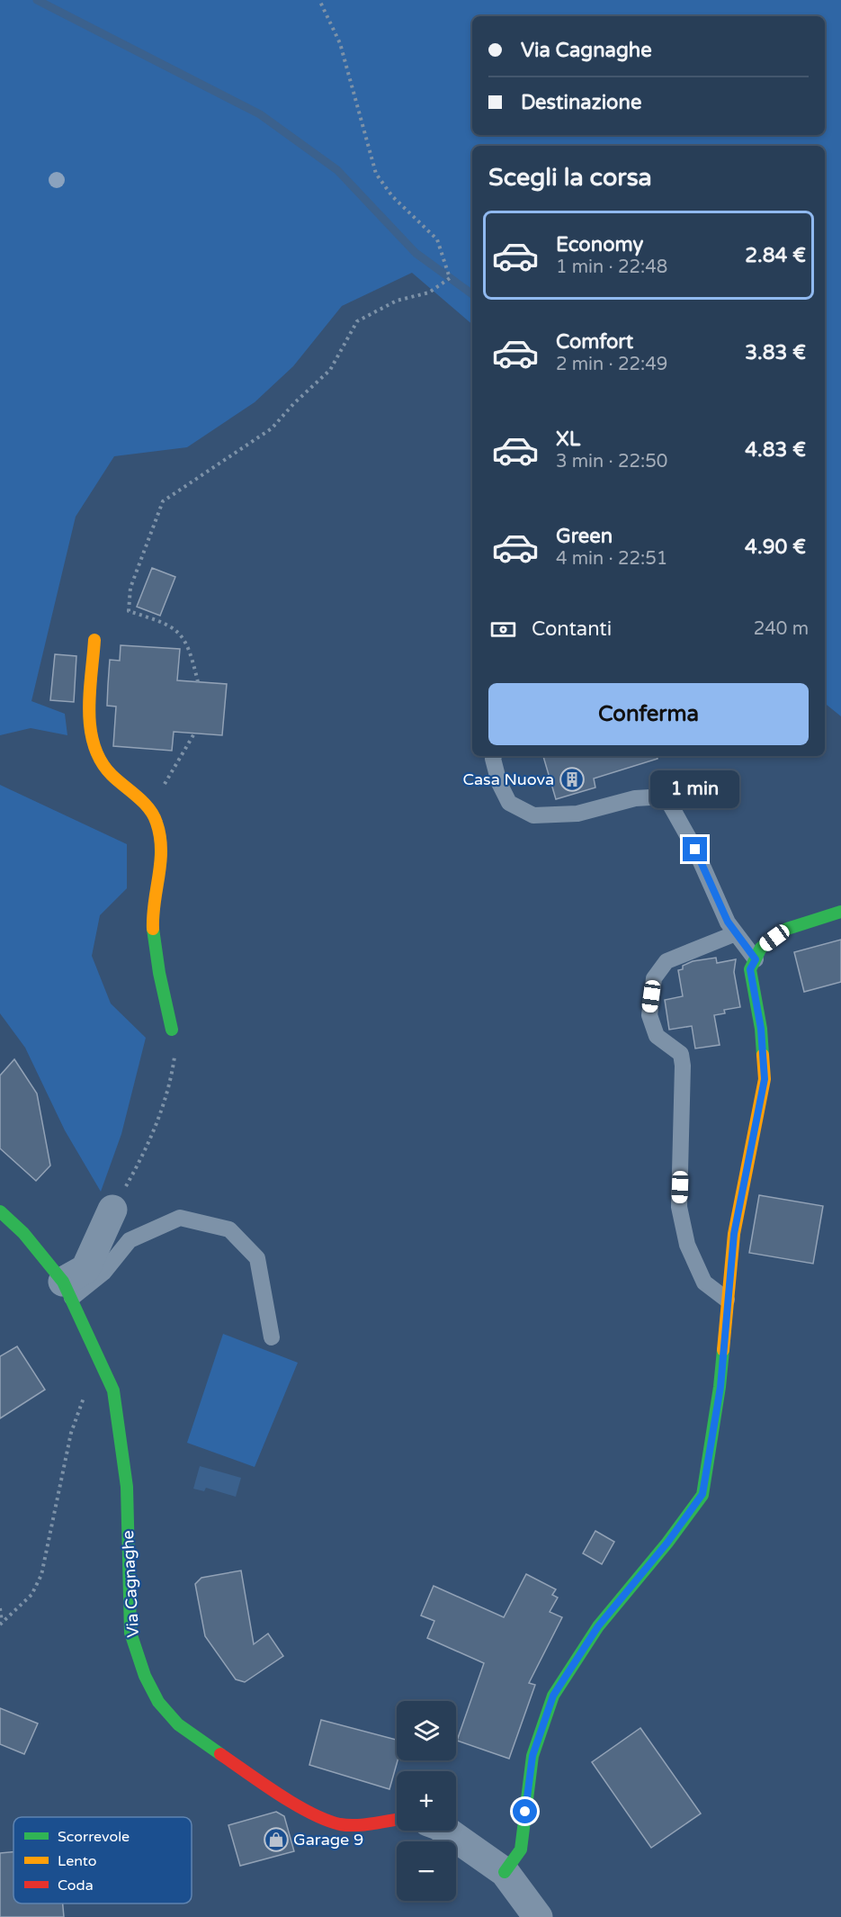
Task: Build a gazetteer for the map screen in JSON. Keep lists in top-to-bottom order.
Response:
{
  "streets": {
    "street": ["Via Cagnaghe"]
  },
  "places": {
    "building": ["Casa Nuova"],
    "shop": ["Garage 9"]
  },
  "legend": ["Scorrevole", "Lento", "Coda"],
  "page": {
    "banner": ["Via Cagnaghe", "Destinazione"],
    "heading": "Scegli la corsa",
    "list": [
      {
        "name": "Economy",
        "note": "1 min · 22:48",
        "value": "2.84 €"
      },
      {
        "name": "Comfort",
        "note": "2 min · 22:49",
        "value": "3.83 €"
      },
      {
        "name": "XL",
        "note": "3 min · 22:50",
        "value": "4.83 €"
      },
      {
        "name": "Green",
        "note": "4 min · 22:51",
        "value": "4.90 €"
      }
    ],
    "pay": ["Contanti", "240 m"],
    "buttons": "Conferma",
    "bubble": "1 min",
    "map_buttons": ["+", "−"]
  }
}
